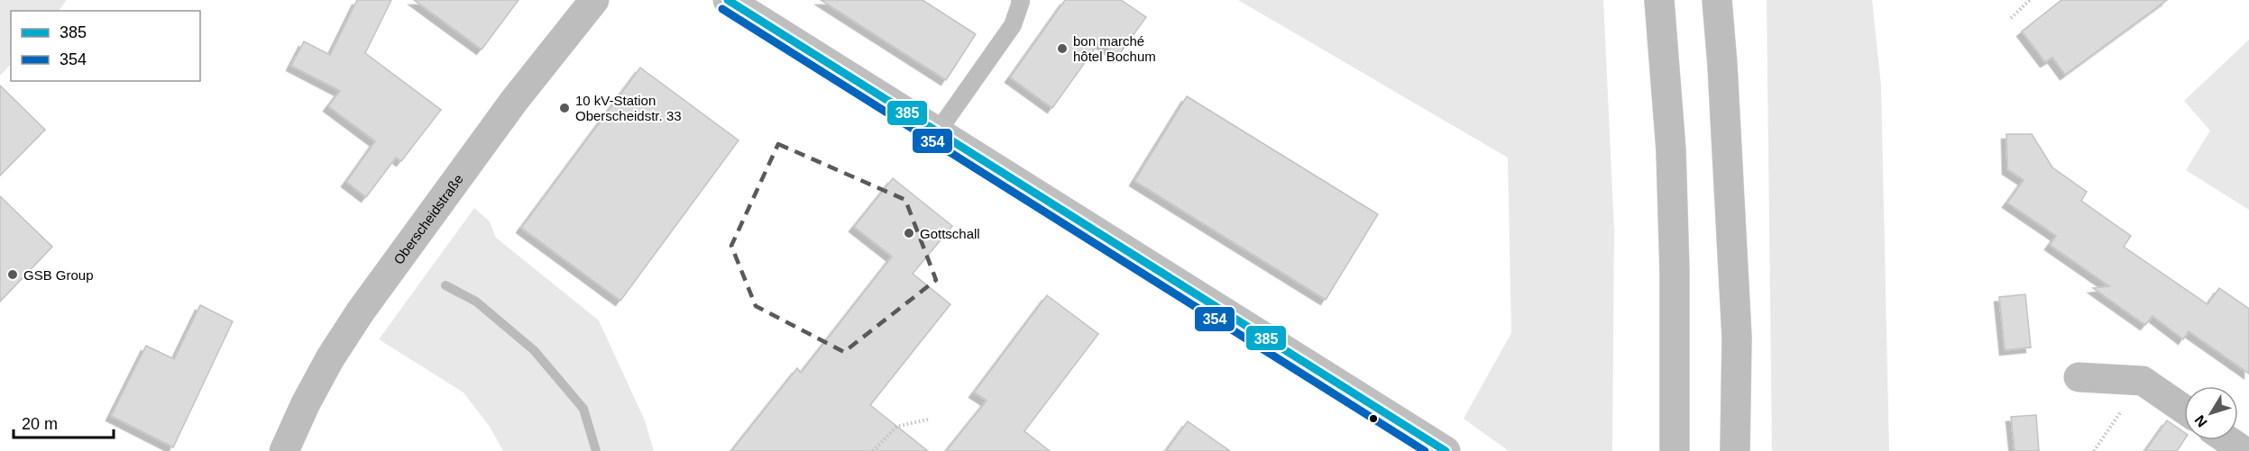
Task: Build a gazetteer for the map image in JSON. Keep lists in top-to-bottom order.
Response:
{
  "streets": {
    "main road": ["Oberscheidstraße"]
  },
  "places": [
    "bon marché hôtel Bochum",
    "10 kV-Station Oberscheidstr. 33",
    "Gottschall",
    "GSB Group"
  ],
  "lines": ["transit line 385", "transit line 354"],
  "legend": ["385", "354"],
  "scale_bar": "20 m",
  "north": "bottom left"
}
